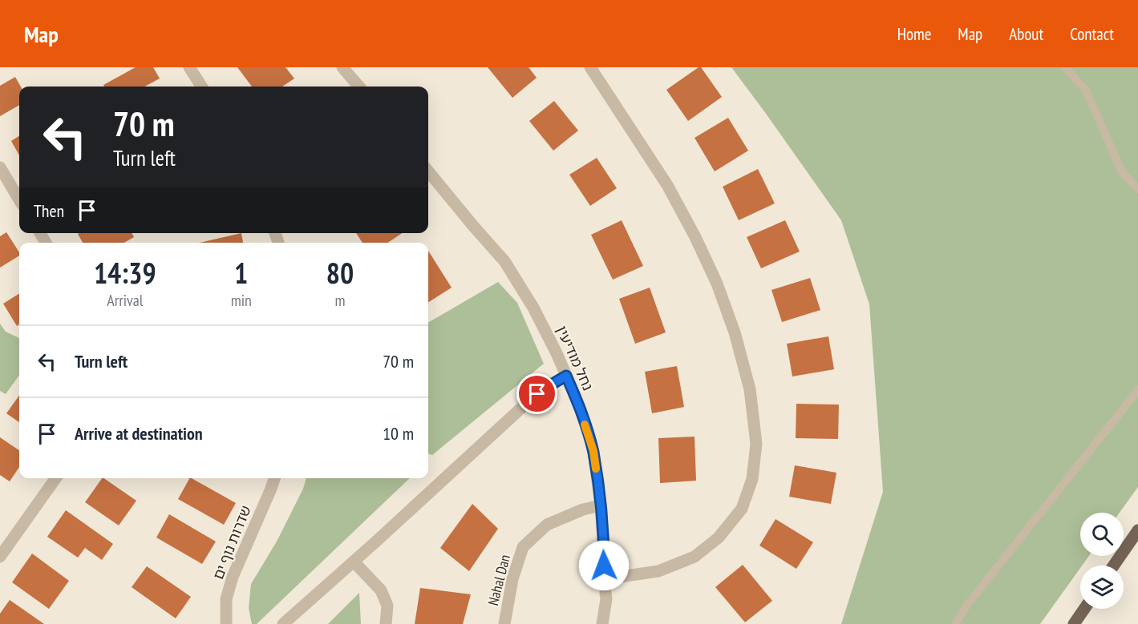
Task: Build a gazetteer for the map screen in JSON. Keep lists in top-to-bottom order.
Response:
{
  "streets": {
    "street": ["נחל מודיעין", "שדרות נוף ים", "Nahal Dan"]
  },
  "crossings": [
    ["נחל מודיעין", "Nahal Dan"]
  ],
  "page": {
    "header": "Map",
    "nav": [
      "Home",
      "Map",
      "About",
      "Contact"
    ],
    "turn": ["70 m", "Turn left"],
    "then": "Then",
    "eta": [
      "14:39",
      "Arrival",
      "1",
      "min",
      "80",
      "m"
    ],
    "list": [
      {
        "name": "Turn left",
        "value": "70 m"
      },
      {
        "name": "Arrive at destination",
        "value": "10 m"
      }
    ]
  }
}
